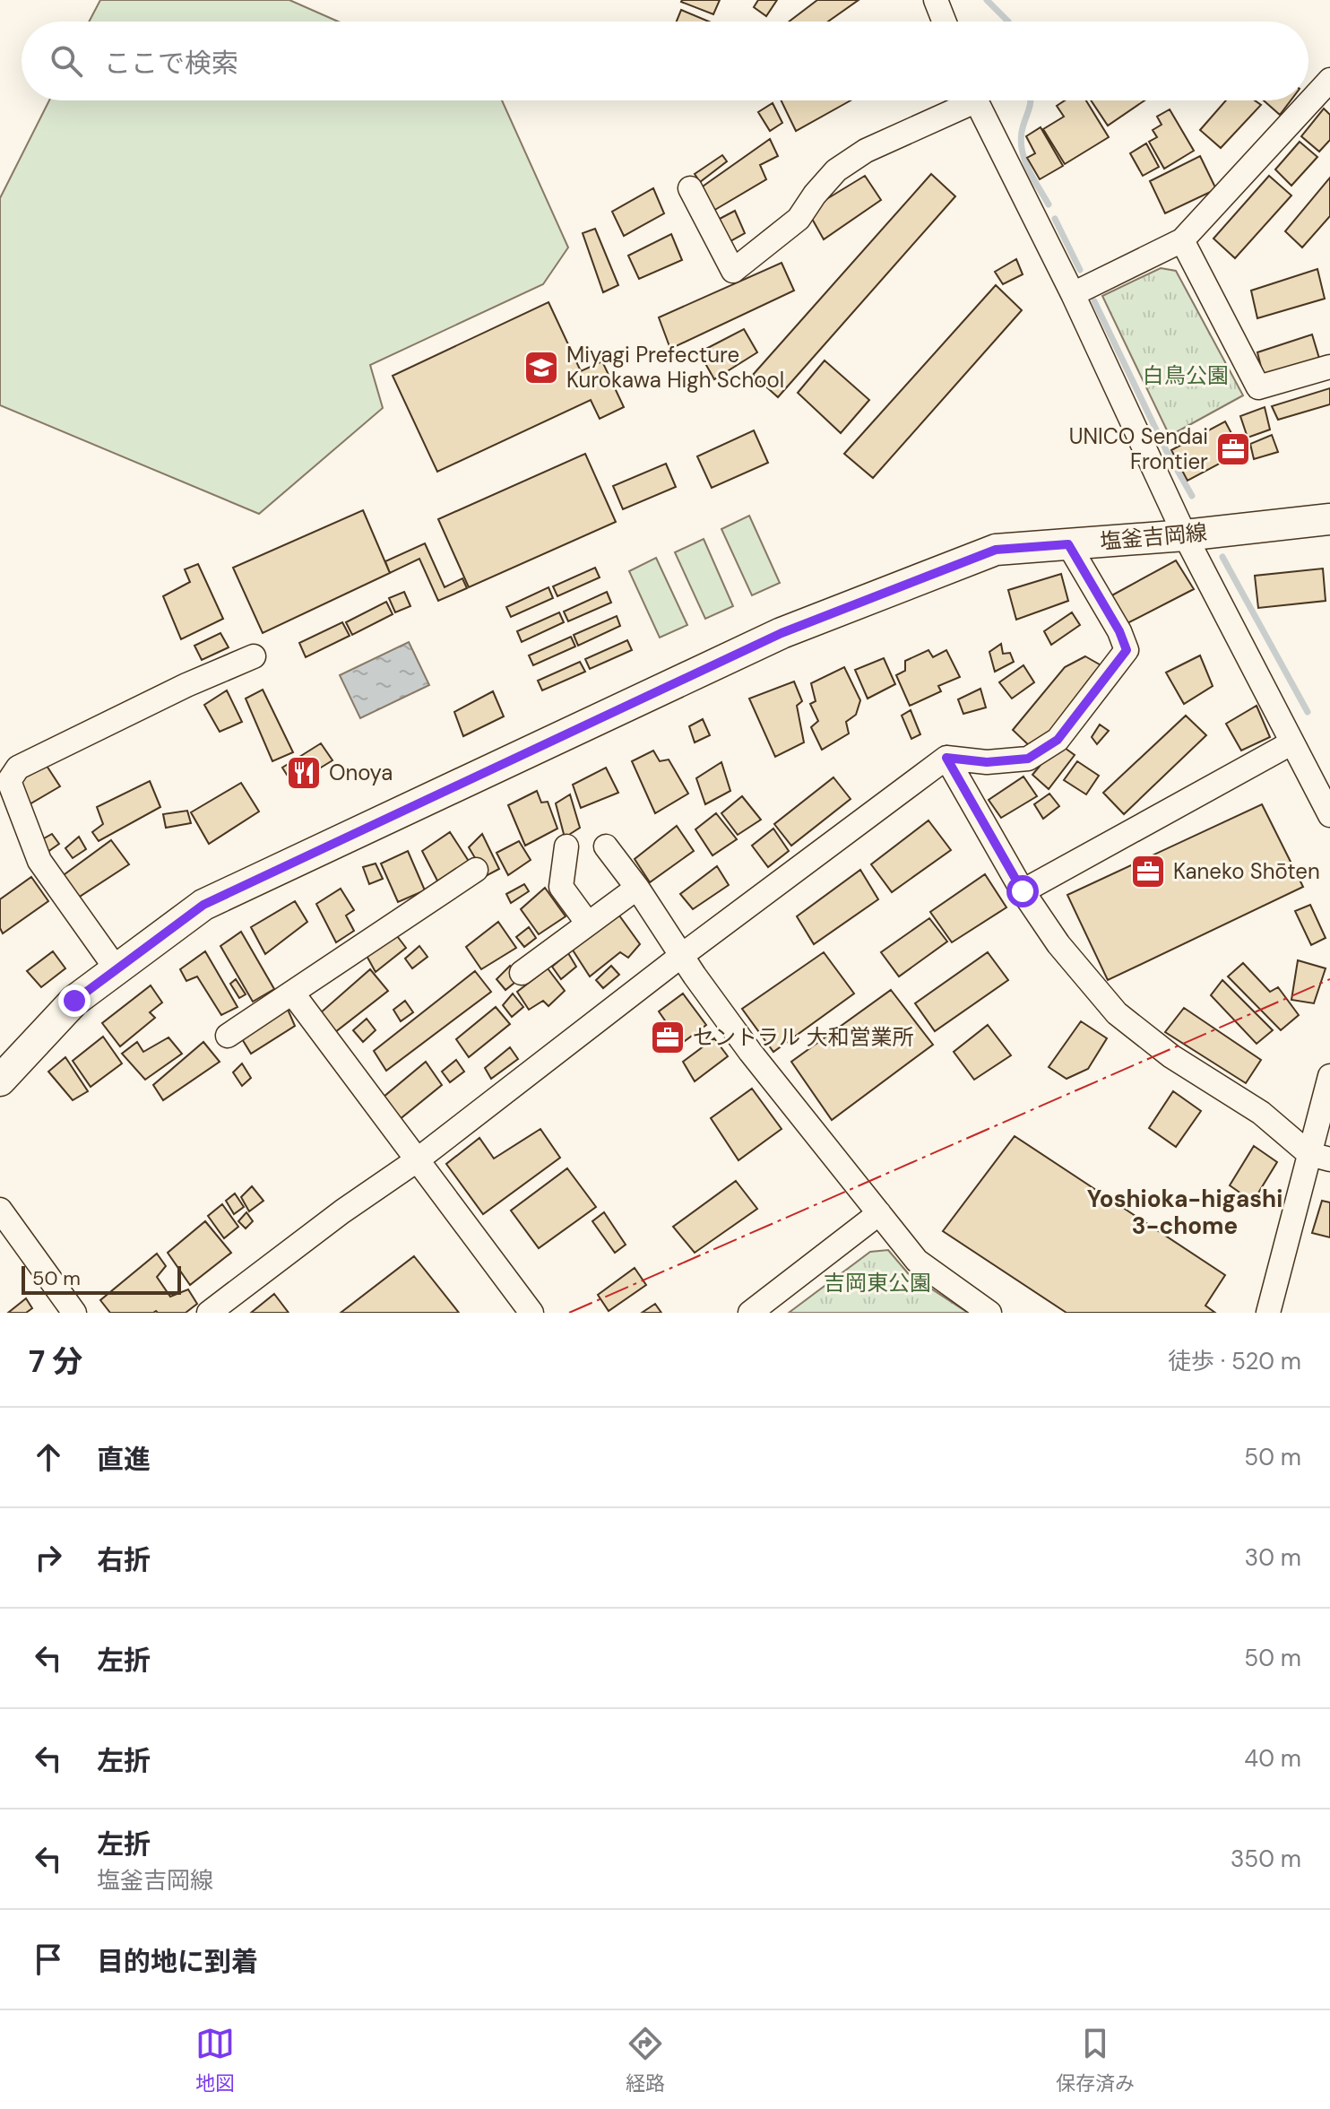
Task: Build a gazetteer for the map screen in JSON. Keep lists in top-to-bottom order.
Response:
{
  "streets": {
    "main road": ["塩釜吉岡線"]
  },
  "districts": ["Yoshioka-higashi 3-chome"],
  "parks": ["白鳥公園", "吉岡東公園"],
  "places": {
    "school or university": ["Miyagi Prefecture Kurokawa High School"],
    "office": ["UNICO Sendai Frontier", "Kaneko Shōten", "セントラル 大和営業所"],
    "restaurant": ["Onoya"]
  },
  "scale_bar": "50 m",
  "page": {
    "search": "ここで検索",
    "scale": "50 m",
    "heading": ["7 分", "徒歩 · 520 m"],
    "list": [
      ["直進", "50 m"],
      ["右折", "30 m"],
      ["左折", "50 m"],
      ["左折", "40 m"],
      ["左折", "塩釜吉岡線", "350 m"],
      "目的地に到着"
    ],
    "nav": ["地図", "経路", "保存済み"]
  }
}
